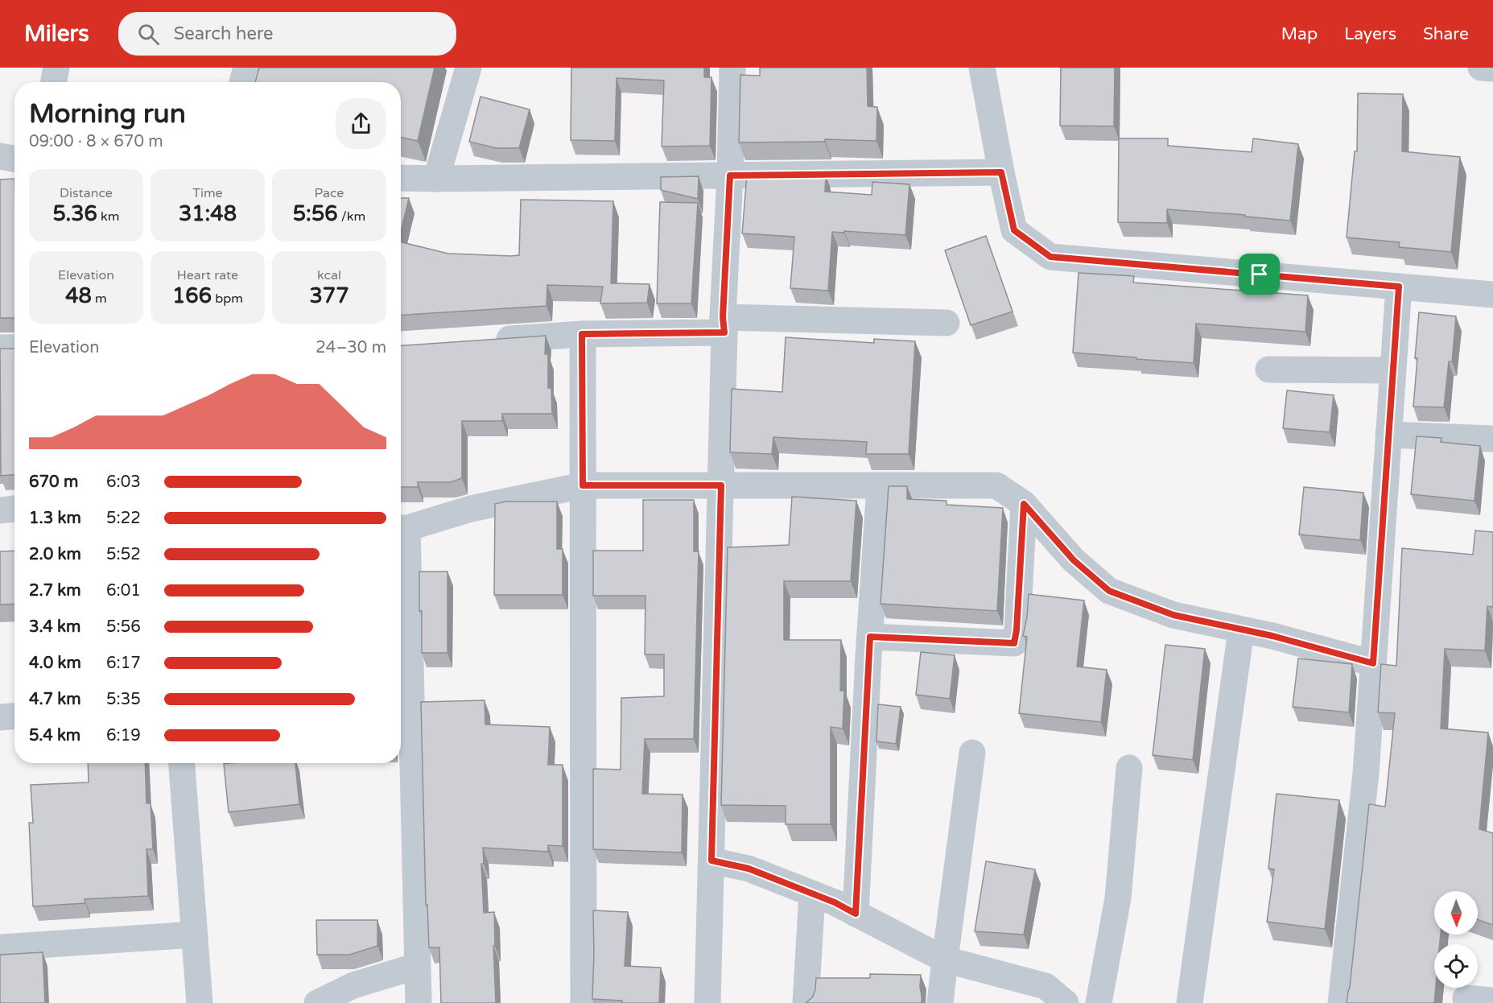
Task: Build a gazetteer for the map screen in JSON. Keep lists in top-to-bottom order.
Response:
{
  "north": "bottom",
  "page": {
    "header": "Milers",
    "search": "Search here",
    "nav": ["Map", "Layers", "Share"],
    "heading": ["Morning run", "09:00 · 8 × 670 m"],
    "stats": [
      ["Distance", "5.36 km"],
      ["Time", "31:48"],
      ["Pace", "5:56 /km"],
      ["Elevation", "48 m"],
      ["Heart rate", "166 bpm"],
      ["kcal", "377"]
    ],
    "chart": ["Elevation", "24–30 m"],
    "list": [
      {
        "name": "670 m",
        "note": "6:03"
      },
      {
        "name": "1.3 km",
        "note": "5:22"
      },
      {
        "name": "2.0 km",
        "note": "5:52"
      },
      {
        "name": "2.7 km",
        "note": "6:01"
      },
      {
        "name": "3.4 km",
        "note": "5:56"
      },
      {
        "name": "4.0 km",
        "note": "6:17"
      },
      {
        "name": "4.7 km",
        "note": "5:35"
      },
      {
        "name": "5.4 km",
        "note": "6:19"
      }
    ]
  }
}
